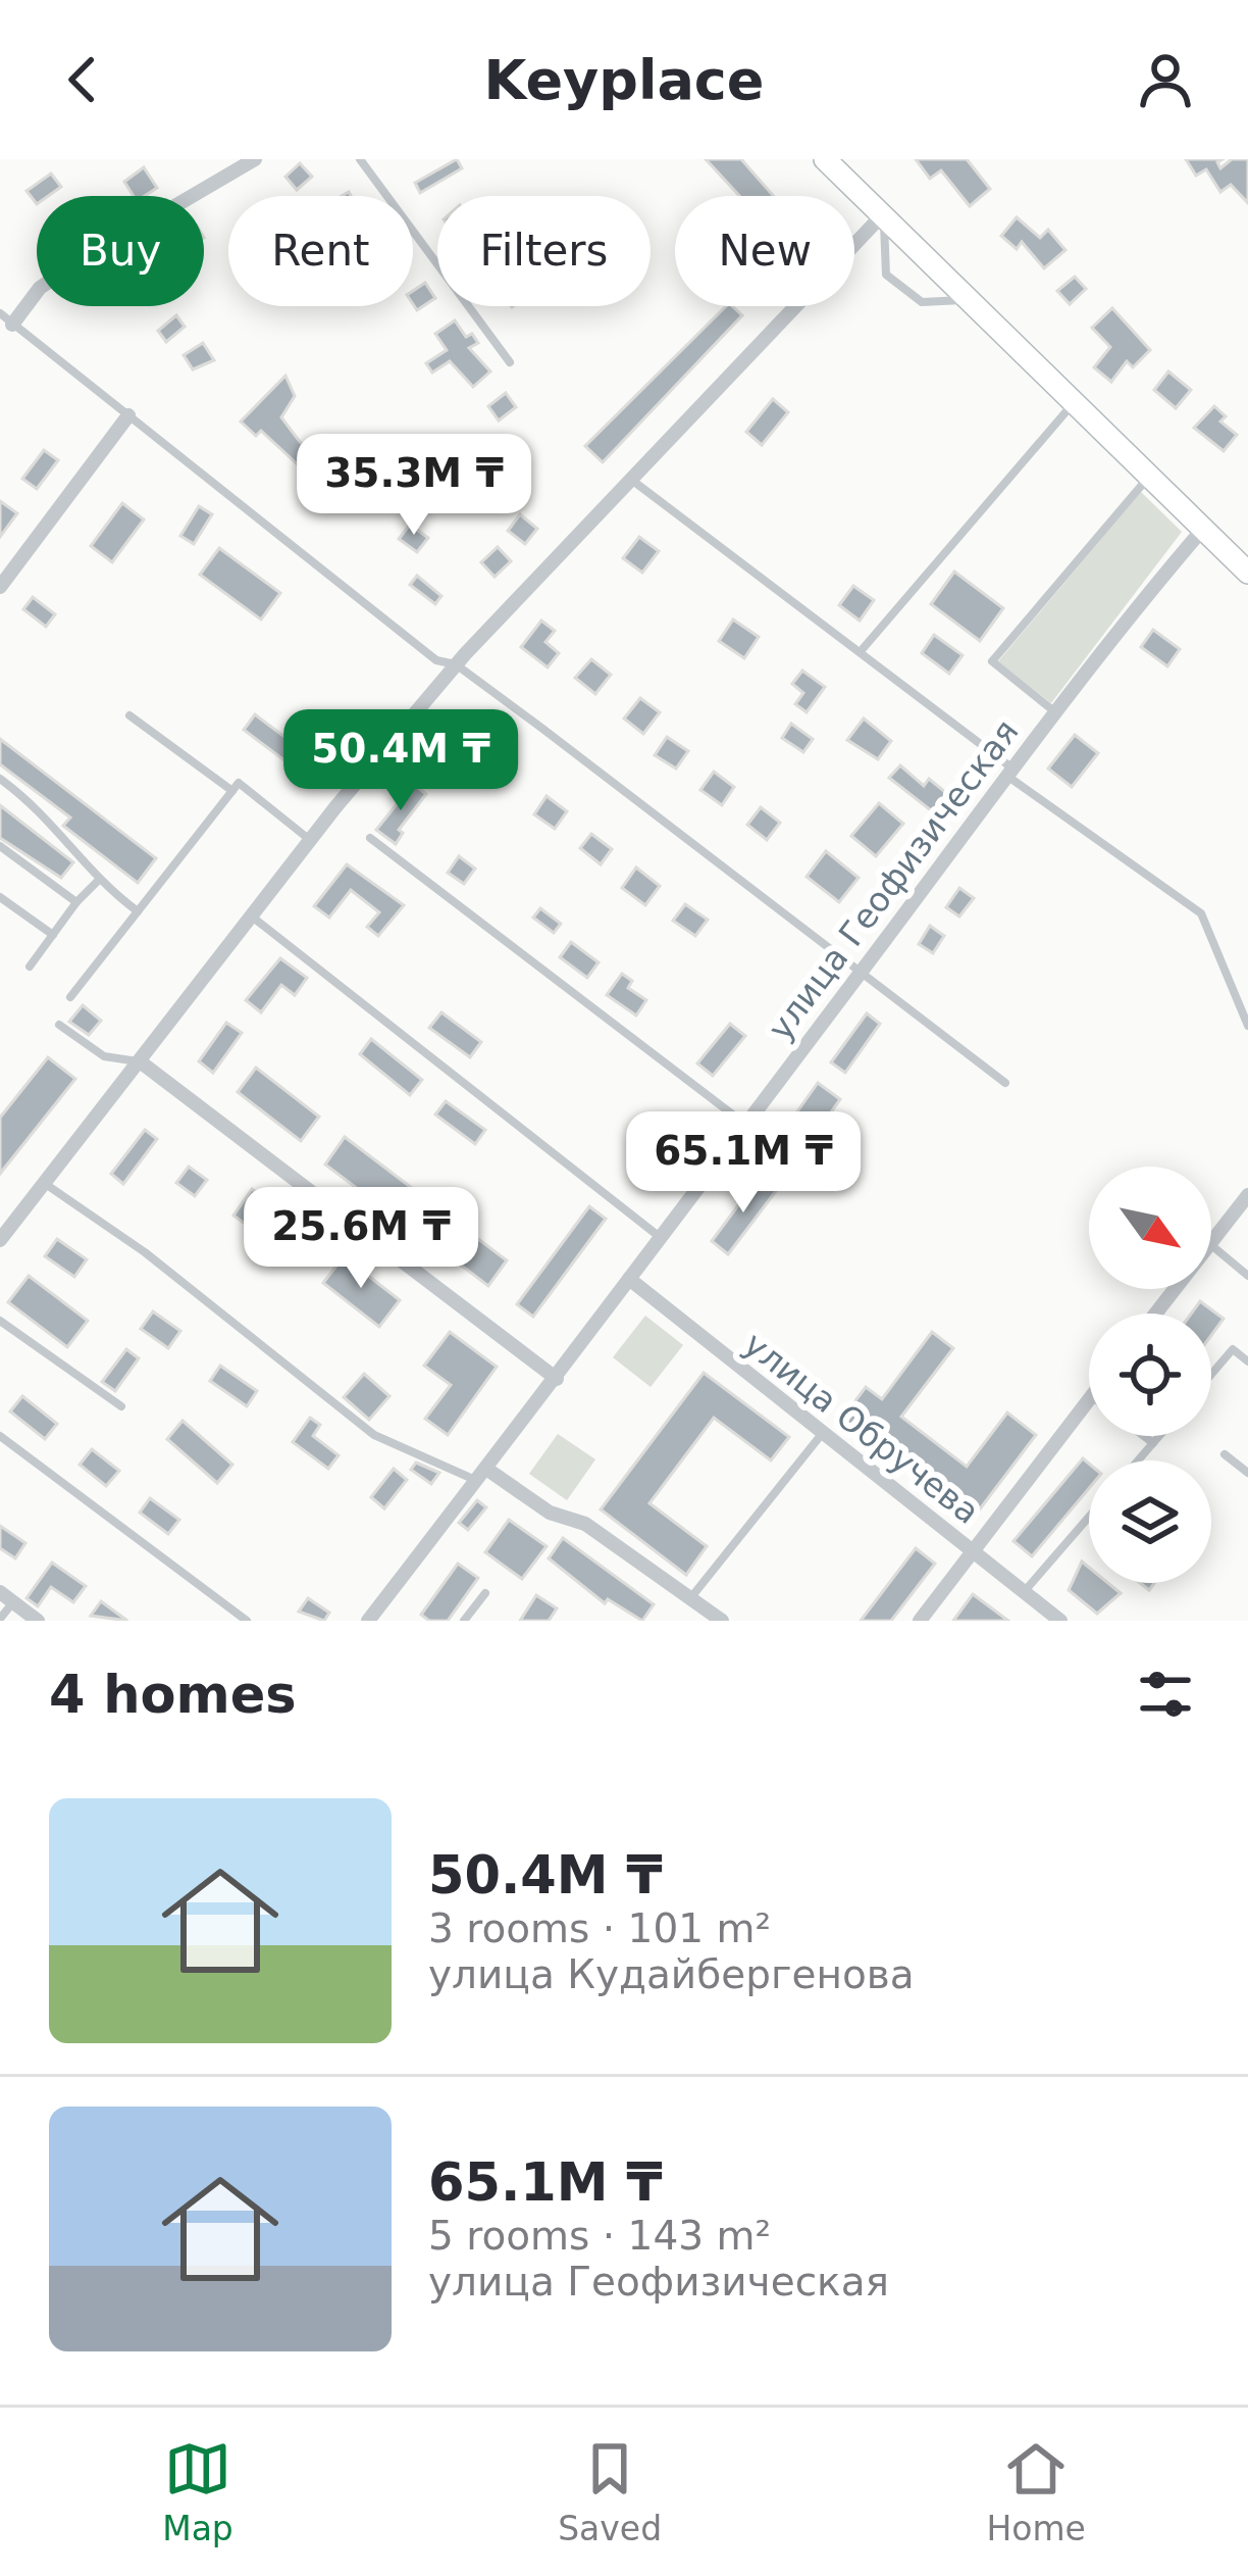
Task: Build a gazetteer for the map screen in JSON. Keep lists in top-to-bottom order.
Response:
{
  "streets": {
    "street": ["улица Геофизическая", "улица Обручева"]
  },
  "crossings": [
    ["улица Геофизическая", "улица Обручева"]
  ],
  "north": "bottom right",
  "page": {
    "header": "Keyplace",
    "chip": [
      "Buy",
      "Rent",
      "Filters",
      "New"
    ],
    "price": [
      "35.3M ₸",
      "50.4M ₸",
      "65.1M ₸",
      "25.6M ₸"
    ],
    "heading": "4 homes",
    "list": [
      {
        "name": "50.4M ₸",
        "note": "3 rooms · 101 m² · улица Кудайбергенова"
      },
      {
        "name": "65.1M ₸",
        "note": "5 rooms · 143 m² · улица Геофизическая"
      }
    ],
    "tabs": ["Map", "Saved", "Home"]
  }
}
